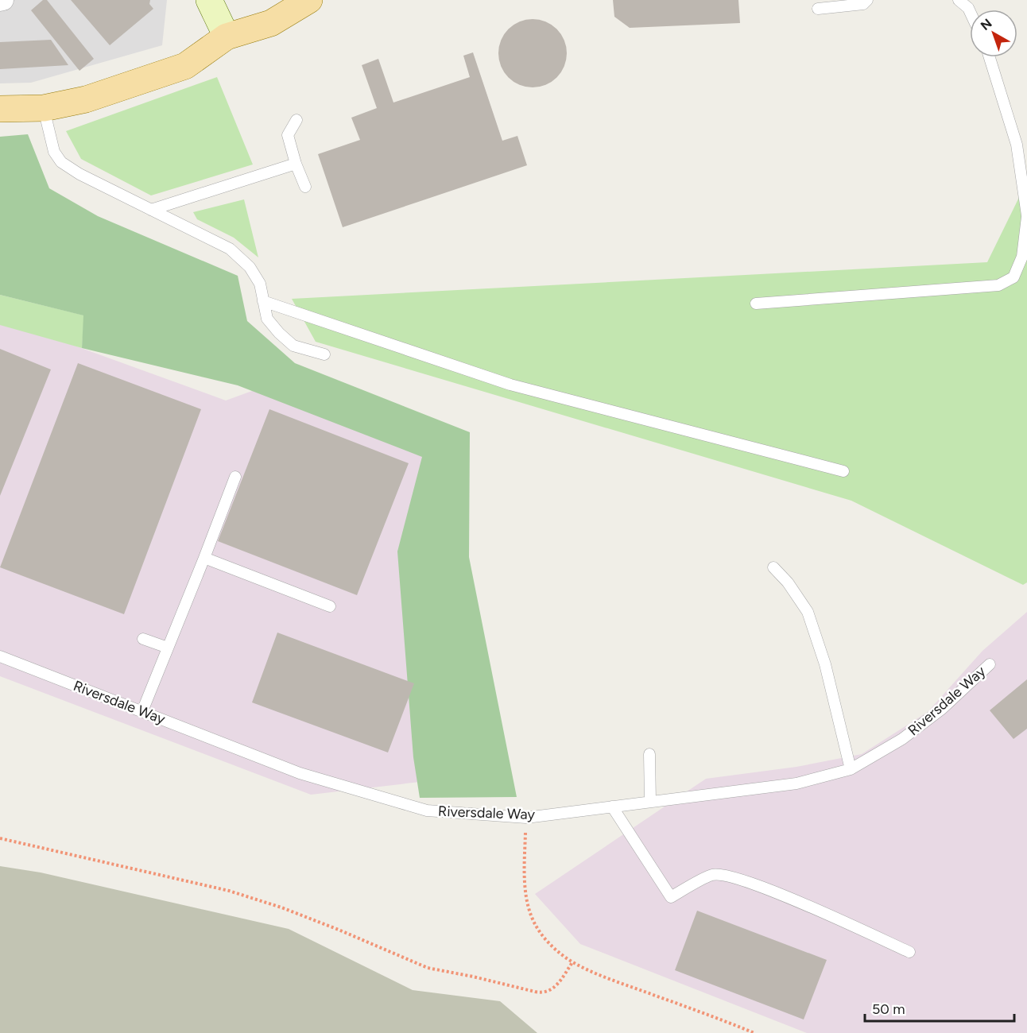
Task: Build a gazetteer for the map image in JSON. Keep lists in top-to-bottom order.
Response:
{
  "streets": {
    "lane": ["Riversdale Way"]
  },
  "scale_bar": "50 m",
  "north": "top left"
}
